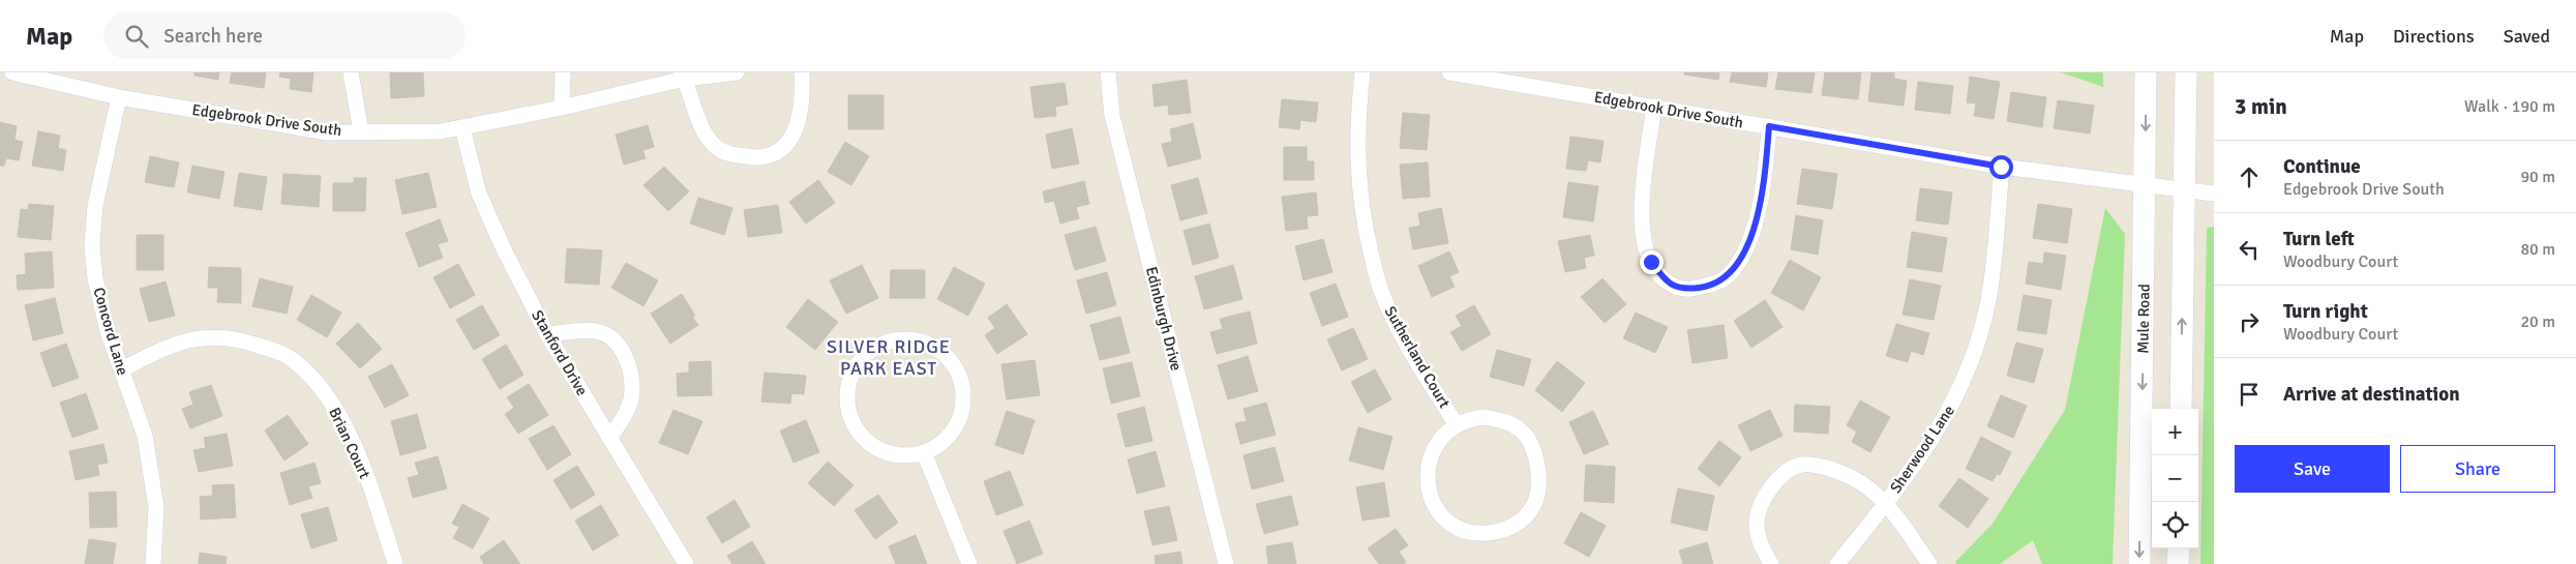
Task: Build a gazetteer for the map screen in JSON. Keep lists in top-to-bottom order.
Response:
{
  "streets": {
    "main road": ["Mule Road"],
    "street": [
      "Edgebrook Drive South",
      "Edinburgh Drive",
      "Concord Lane",
      "Stanford Drive",
      "Sutherland Court",
      "Brian Court",
      "Sherwood Lane"
    ]
  },
  "crossings": [
    ["Edgebrook Drive South", "Mule Road"],
    ["Edgebrook Drive South", "Concord Lane"],
    ["Edgebrook Drive South", "Stanford Drive"],
    ["Edgebrook Drive South", "Sherwood Lane"],
    ["Concord Lane", "Brian Court"]
  ],
  "districts": ["SILVER RIDGE PARK EAST"],
  "page": {
    "header": "Map",
    "search": "Search here",
    "nav": ["Map", "Directions", "Saved"],
    "heading": ["3 min", "Walk · 190 m"],
    "list": [
      ["Continue", "Edgebrook Drive South", "90 m"],
      ["Turn left", "Woodbury Court", "80 m"],
      ["Turn right", "Woodbury Court", "20 m"],
      "Arrive at destination"
    ],
    "map_buttons": ["+", "−"],
    "buttons": ["Save", "Share"]
  }
}
